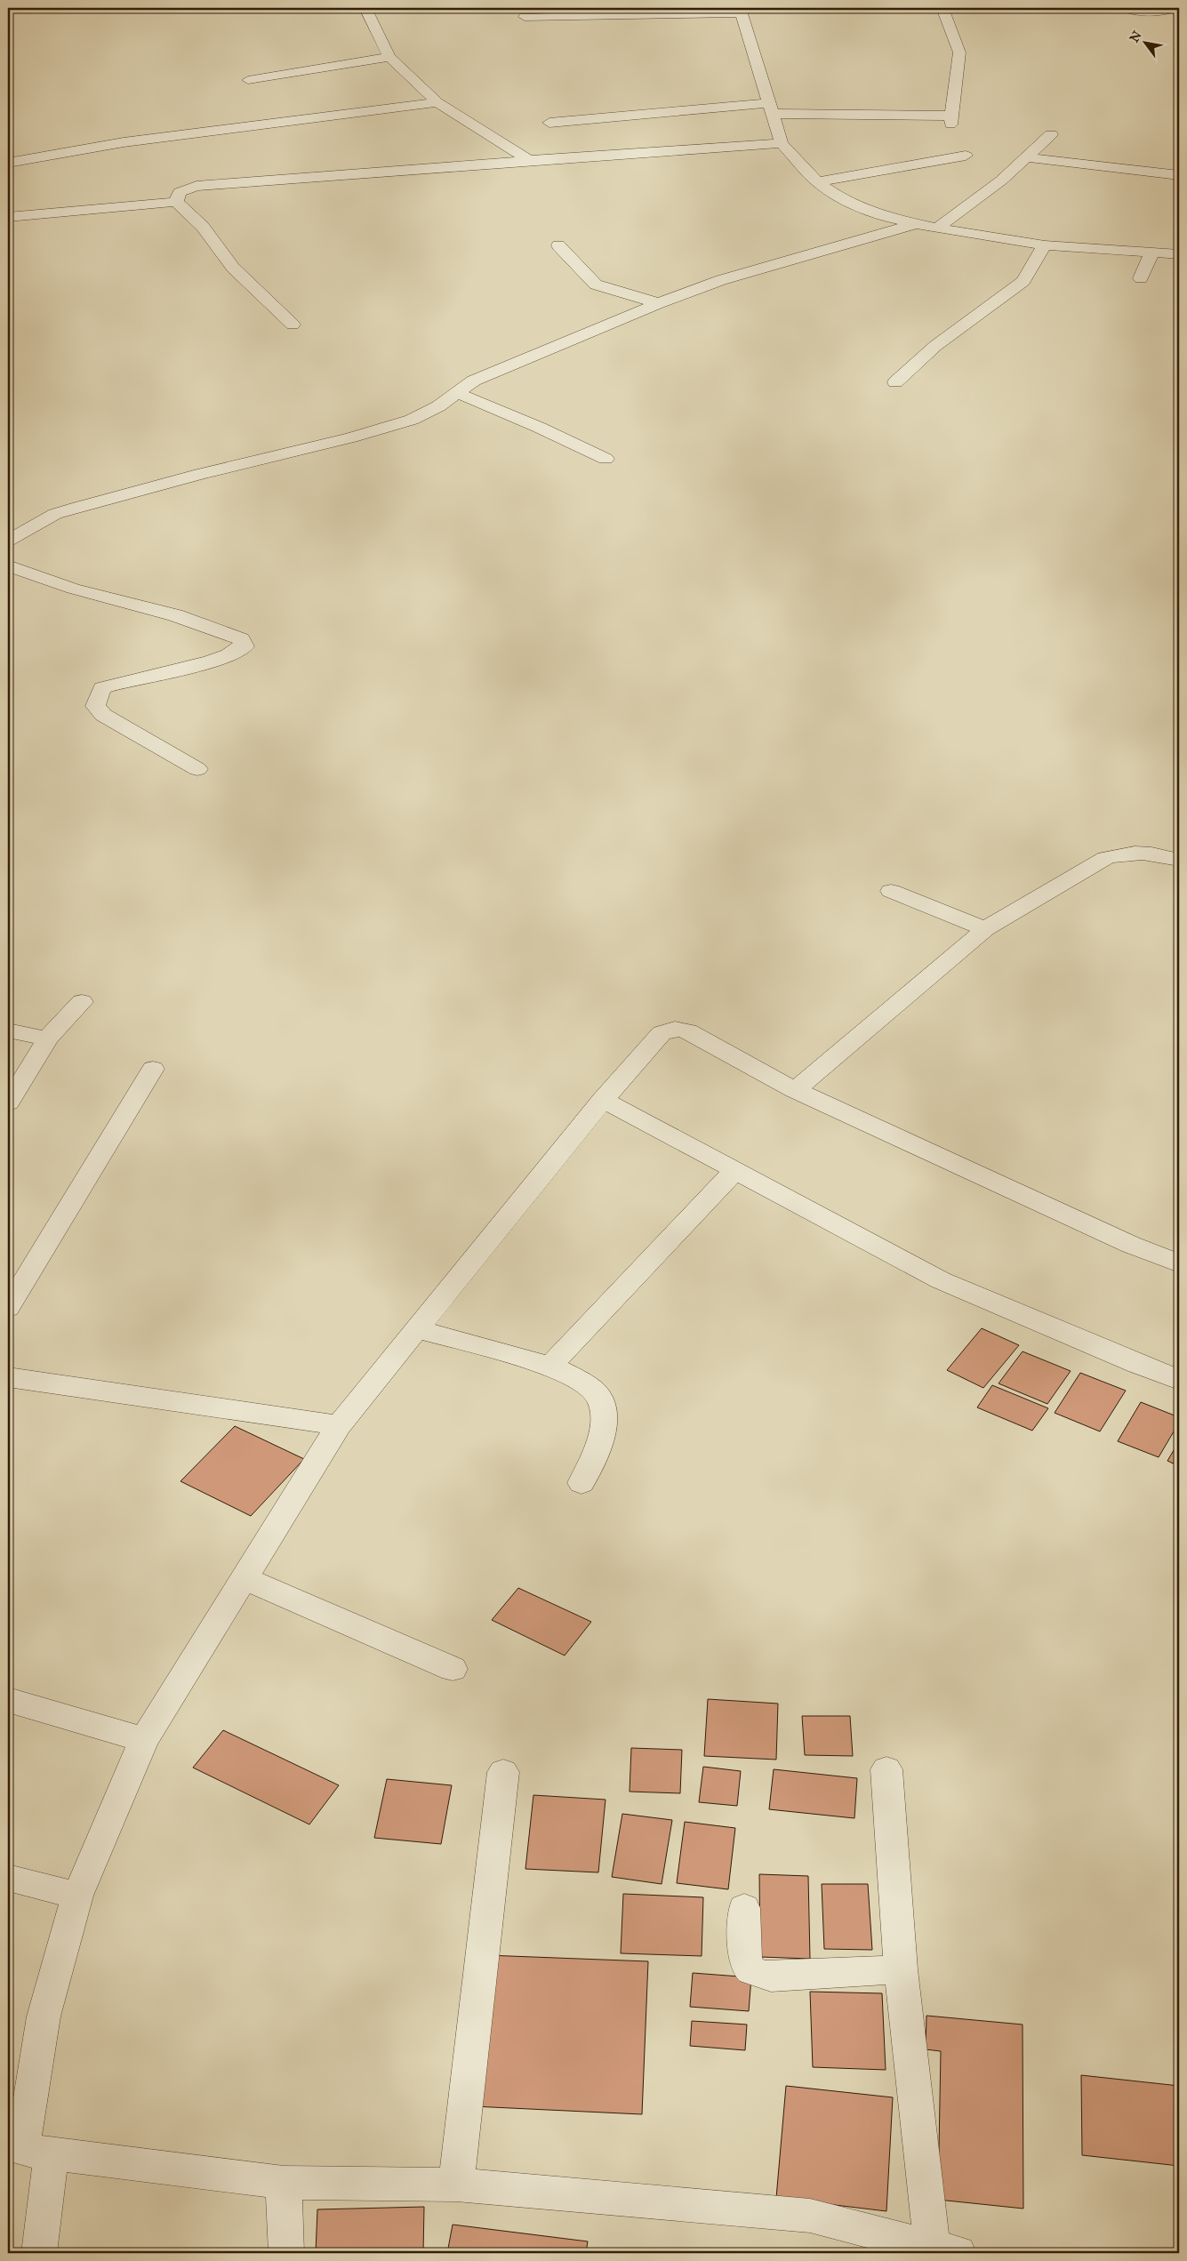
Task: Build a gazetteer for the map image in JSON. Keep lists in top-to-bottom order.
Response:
{
  "north": "top left"
}
